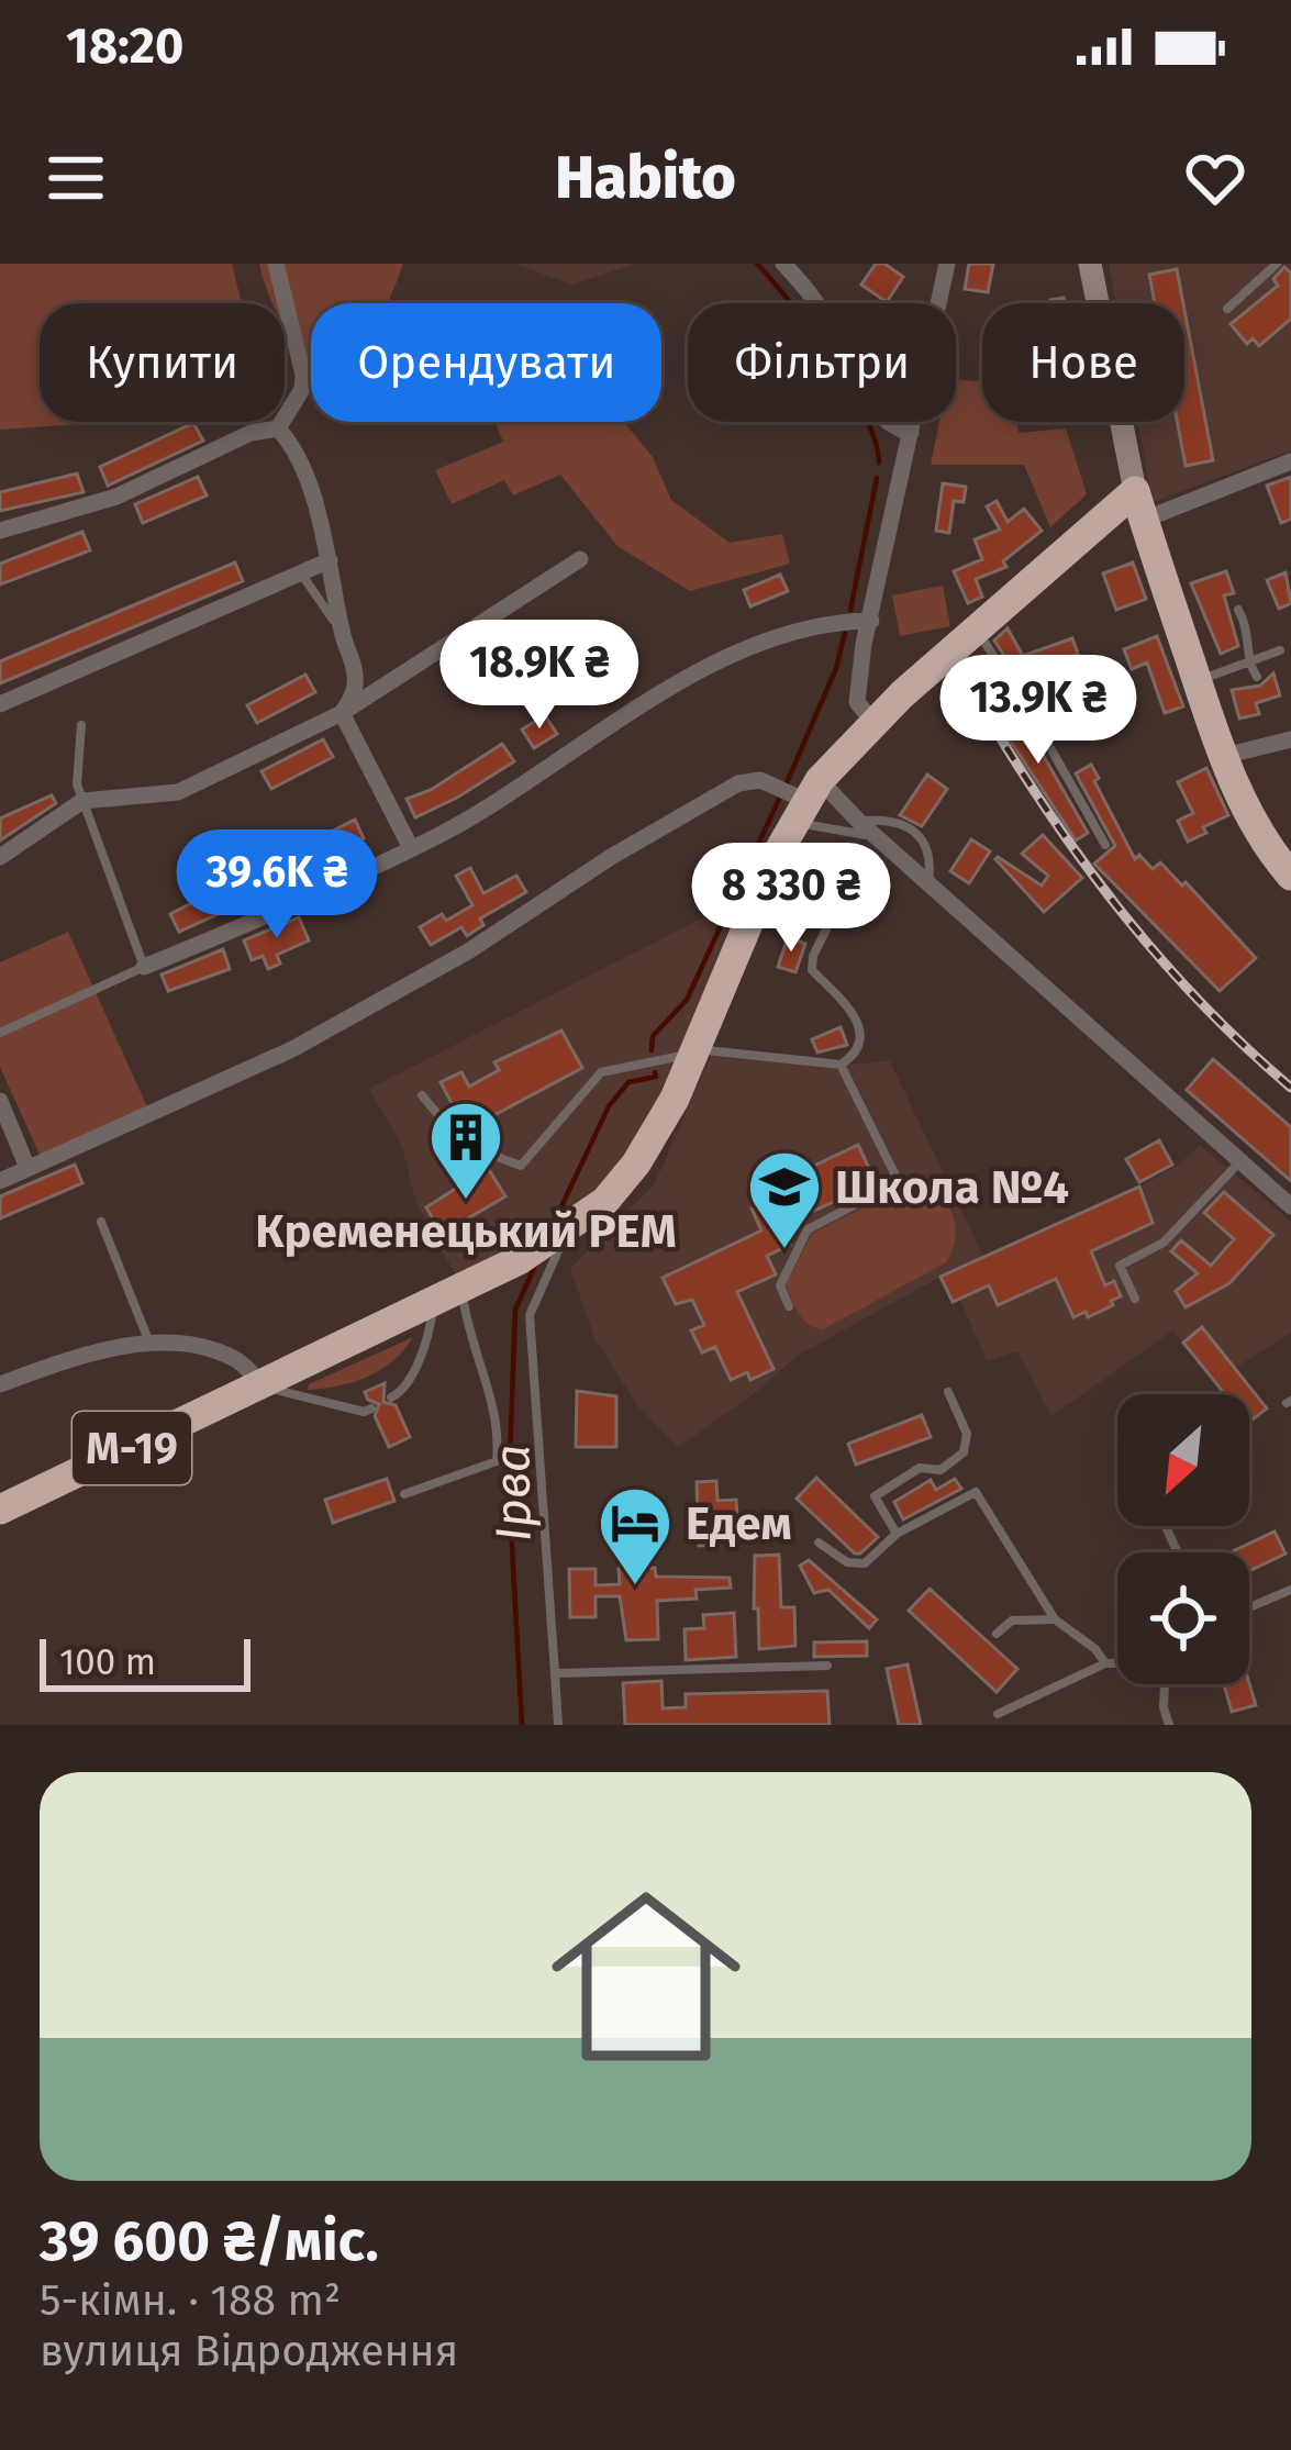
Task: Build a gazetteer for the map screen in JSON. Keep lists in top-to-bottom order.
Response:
{
  "streets": {
    "highway": ["М-19"]
  },
  "water": ["Ірва"],
  "places": {
    "building": ["Кременецький РЕМ"],
    "school or university": ["Школа №4"],
    "hotel": ["Едем"]
  },
  "scale_bar": "100 m",
  "north": "bottom left",
  "page": {
    "status": "18:20",
    "header": "Habito",
    "chip": [
      "Купити",
      "Орендувати",
      "Фільтри",
      "Нове"
    ],
    "price": [
      "18.9K ₴",
      "13.9K ₴",
      "39.6K ₴",
      "8 330 ₴"
    ],
    "scale": "100 m",
    "list": [
      {
        "name": "39 600 ₴/міс.",
        "note": "5-кімн. · 188 m² · вулиця Відродження"
      }
    ]
  }
}
